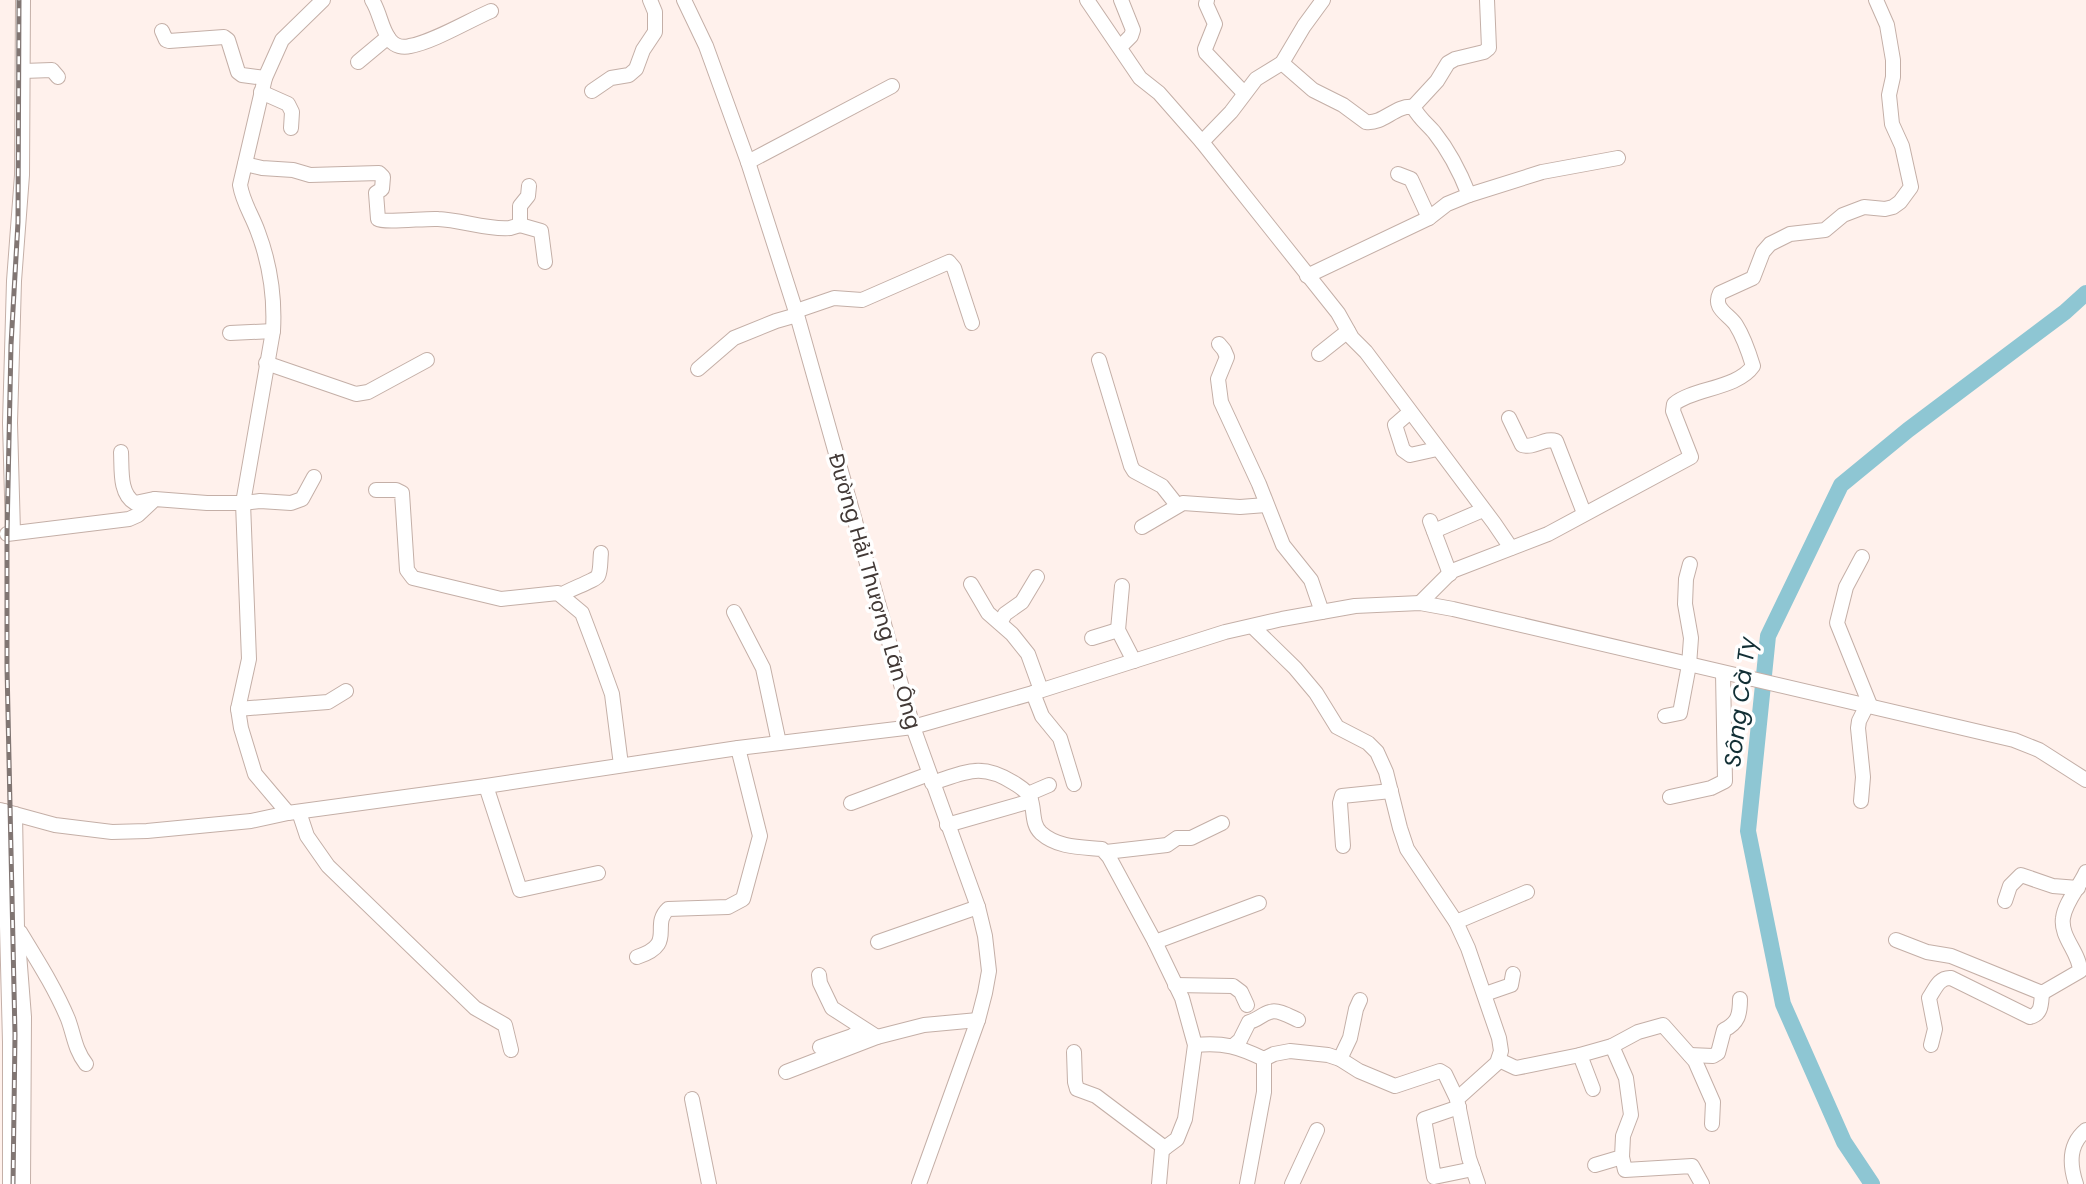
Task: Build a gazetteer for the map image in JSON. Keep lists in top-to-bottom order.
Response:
{
  "streets": {
    "street": ["Đường Hải Thượng Lãn Ông"]
  },
  "water": ["Sông Cà Ty"]
}
